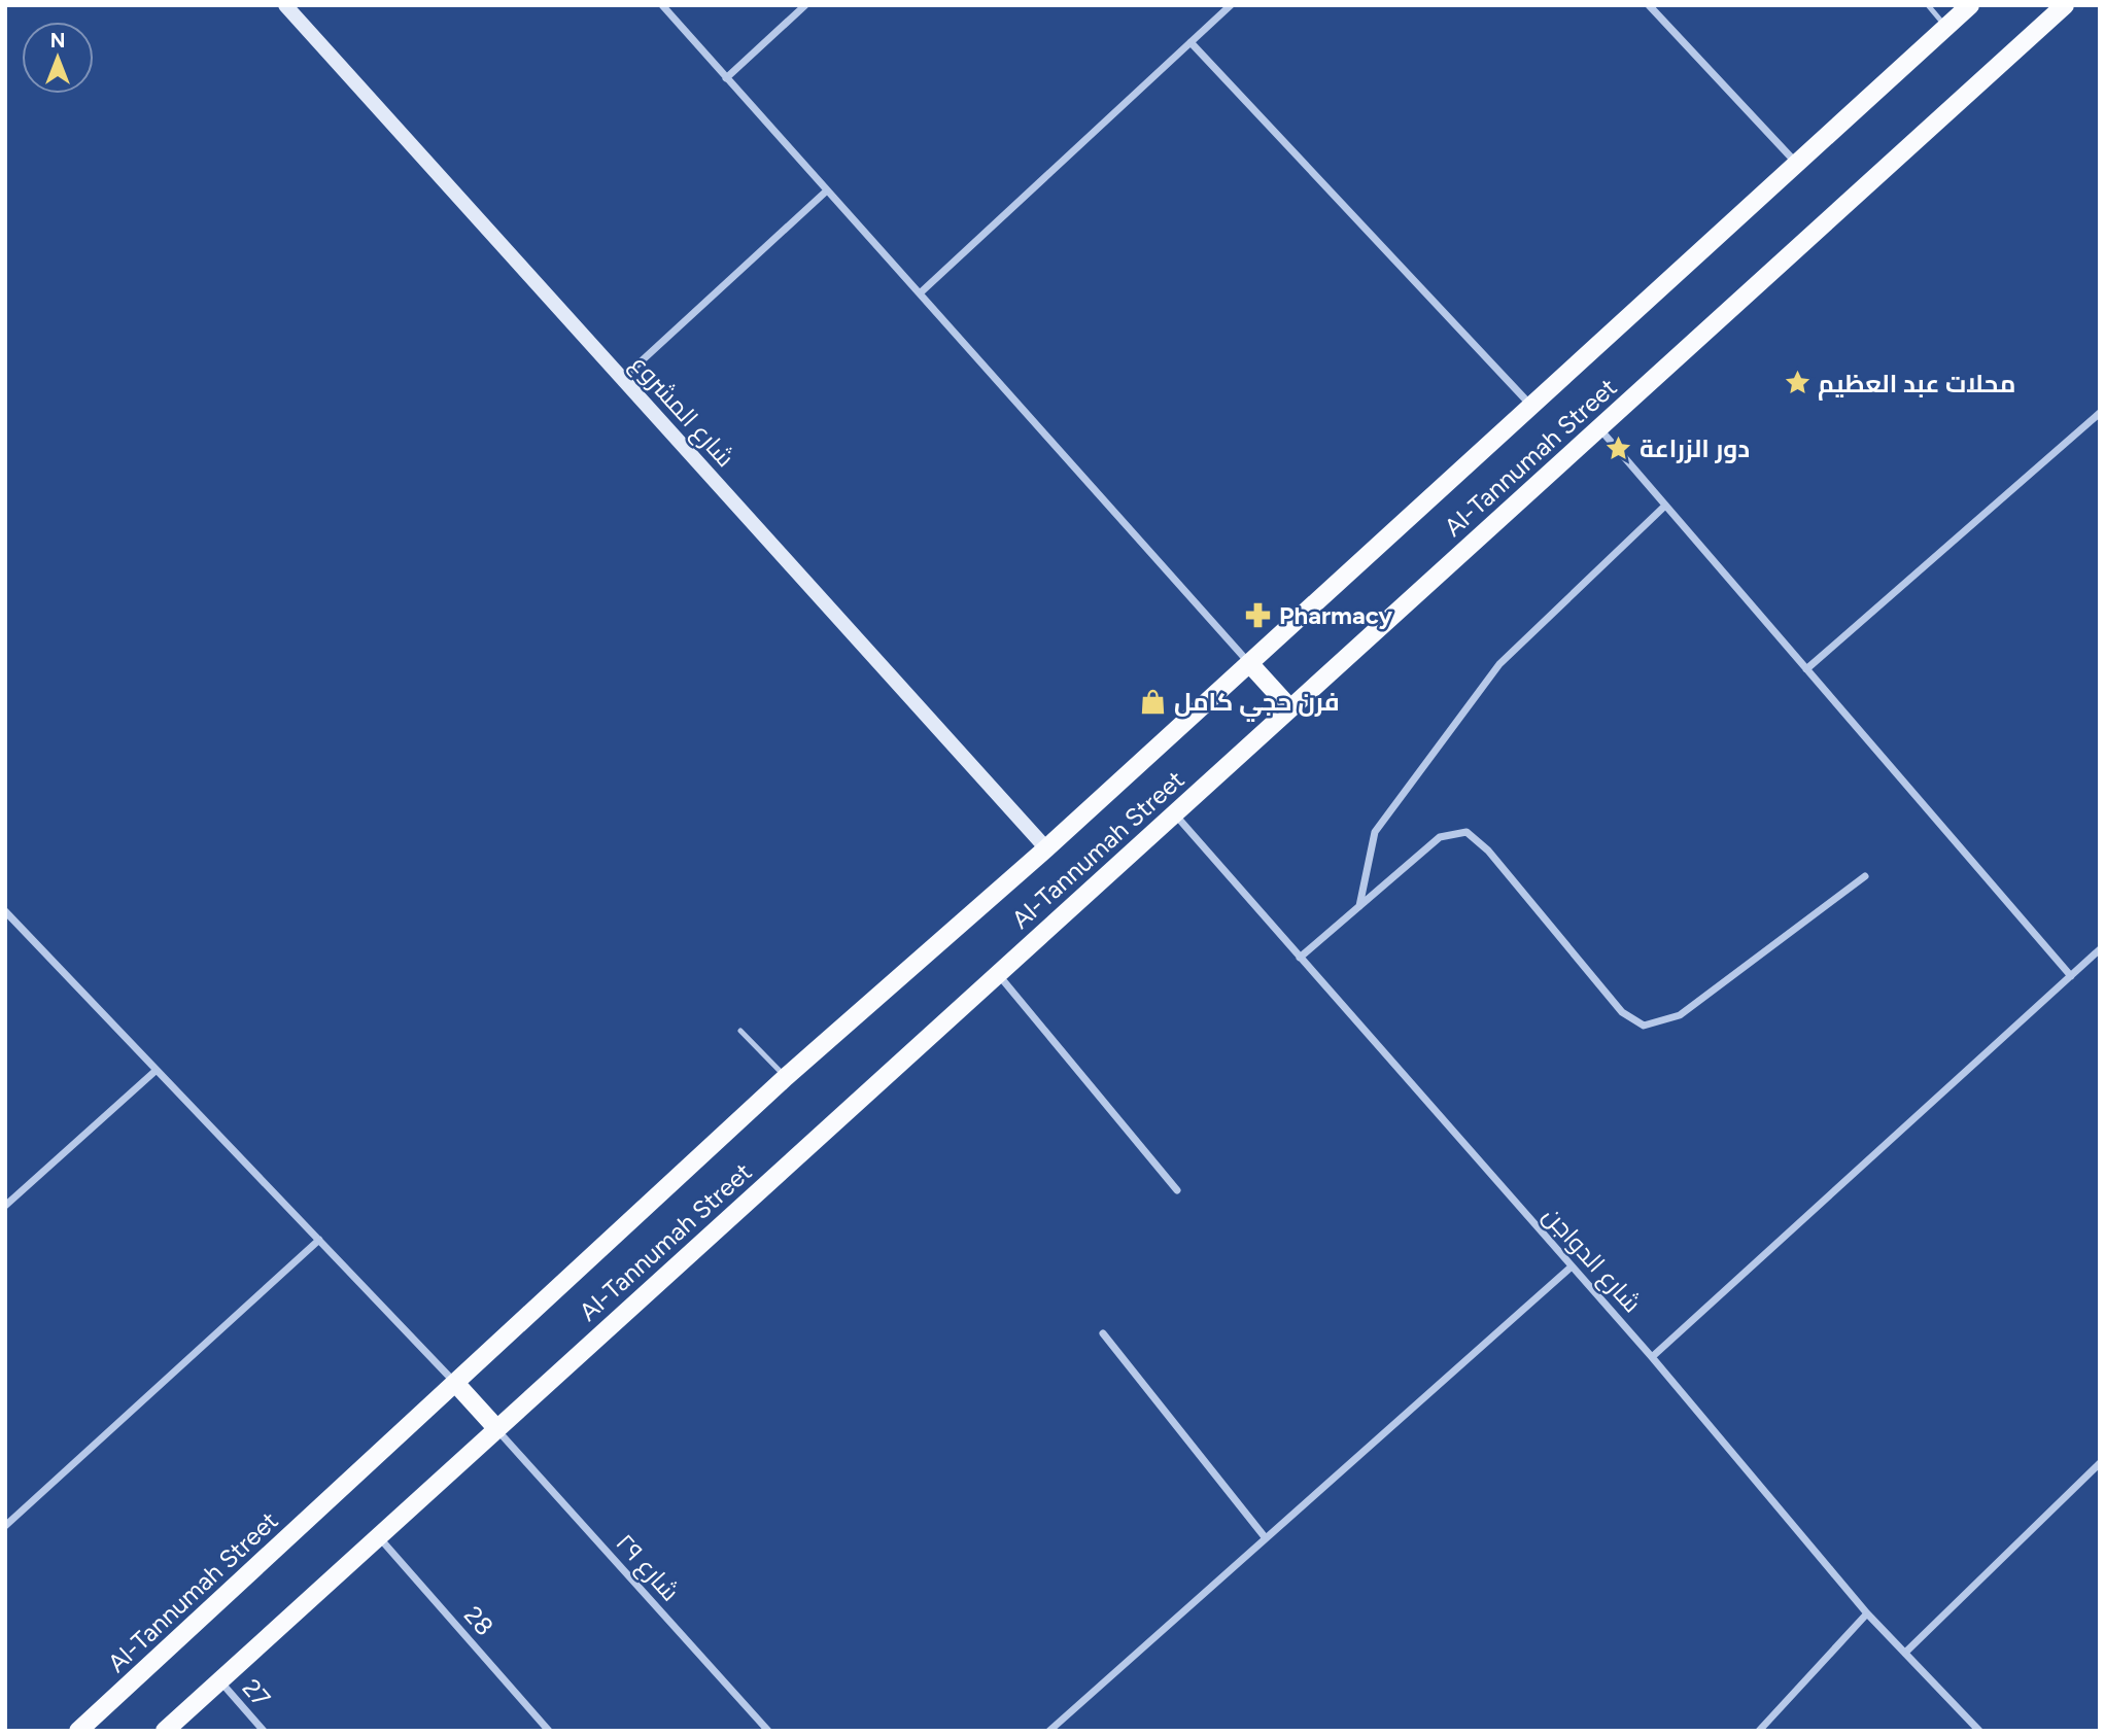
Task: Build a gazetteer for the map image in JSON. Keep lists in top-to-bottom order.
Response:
{
  "streets": {
    "main road": ["شارع المشروع", "Al-Tannumah Street"],
    "street": [
      "شارع الدواجن",
      "شارع ٢٩",
      "28",
      "27"
    ]
  },
  "crossings": [
    ["شارع المشروع", "Al-Tannumah Street"],
    ["Al-Tannumah Street", "شارع الدواجن"],
    ["Al-Tannumah Street", "شارع ٢٩"],
    ["Al-Tannumah Street", "28"],
    ["Al-Tannumah Street", "27"]
  ],
  "places": {
    "place": ["محلات عبد العظيم", "دور الزراعة"],
    "pharmacy": ["Pharmacy"],
    "shop": ["فرن حجي كامل"]
  },
  "north": "top"
}
